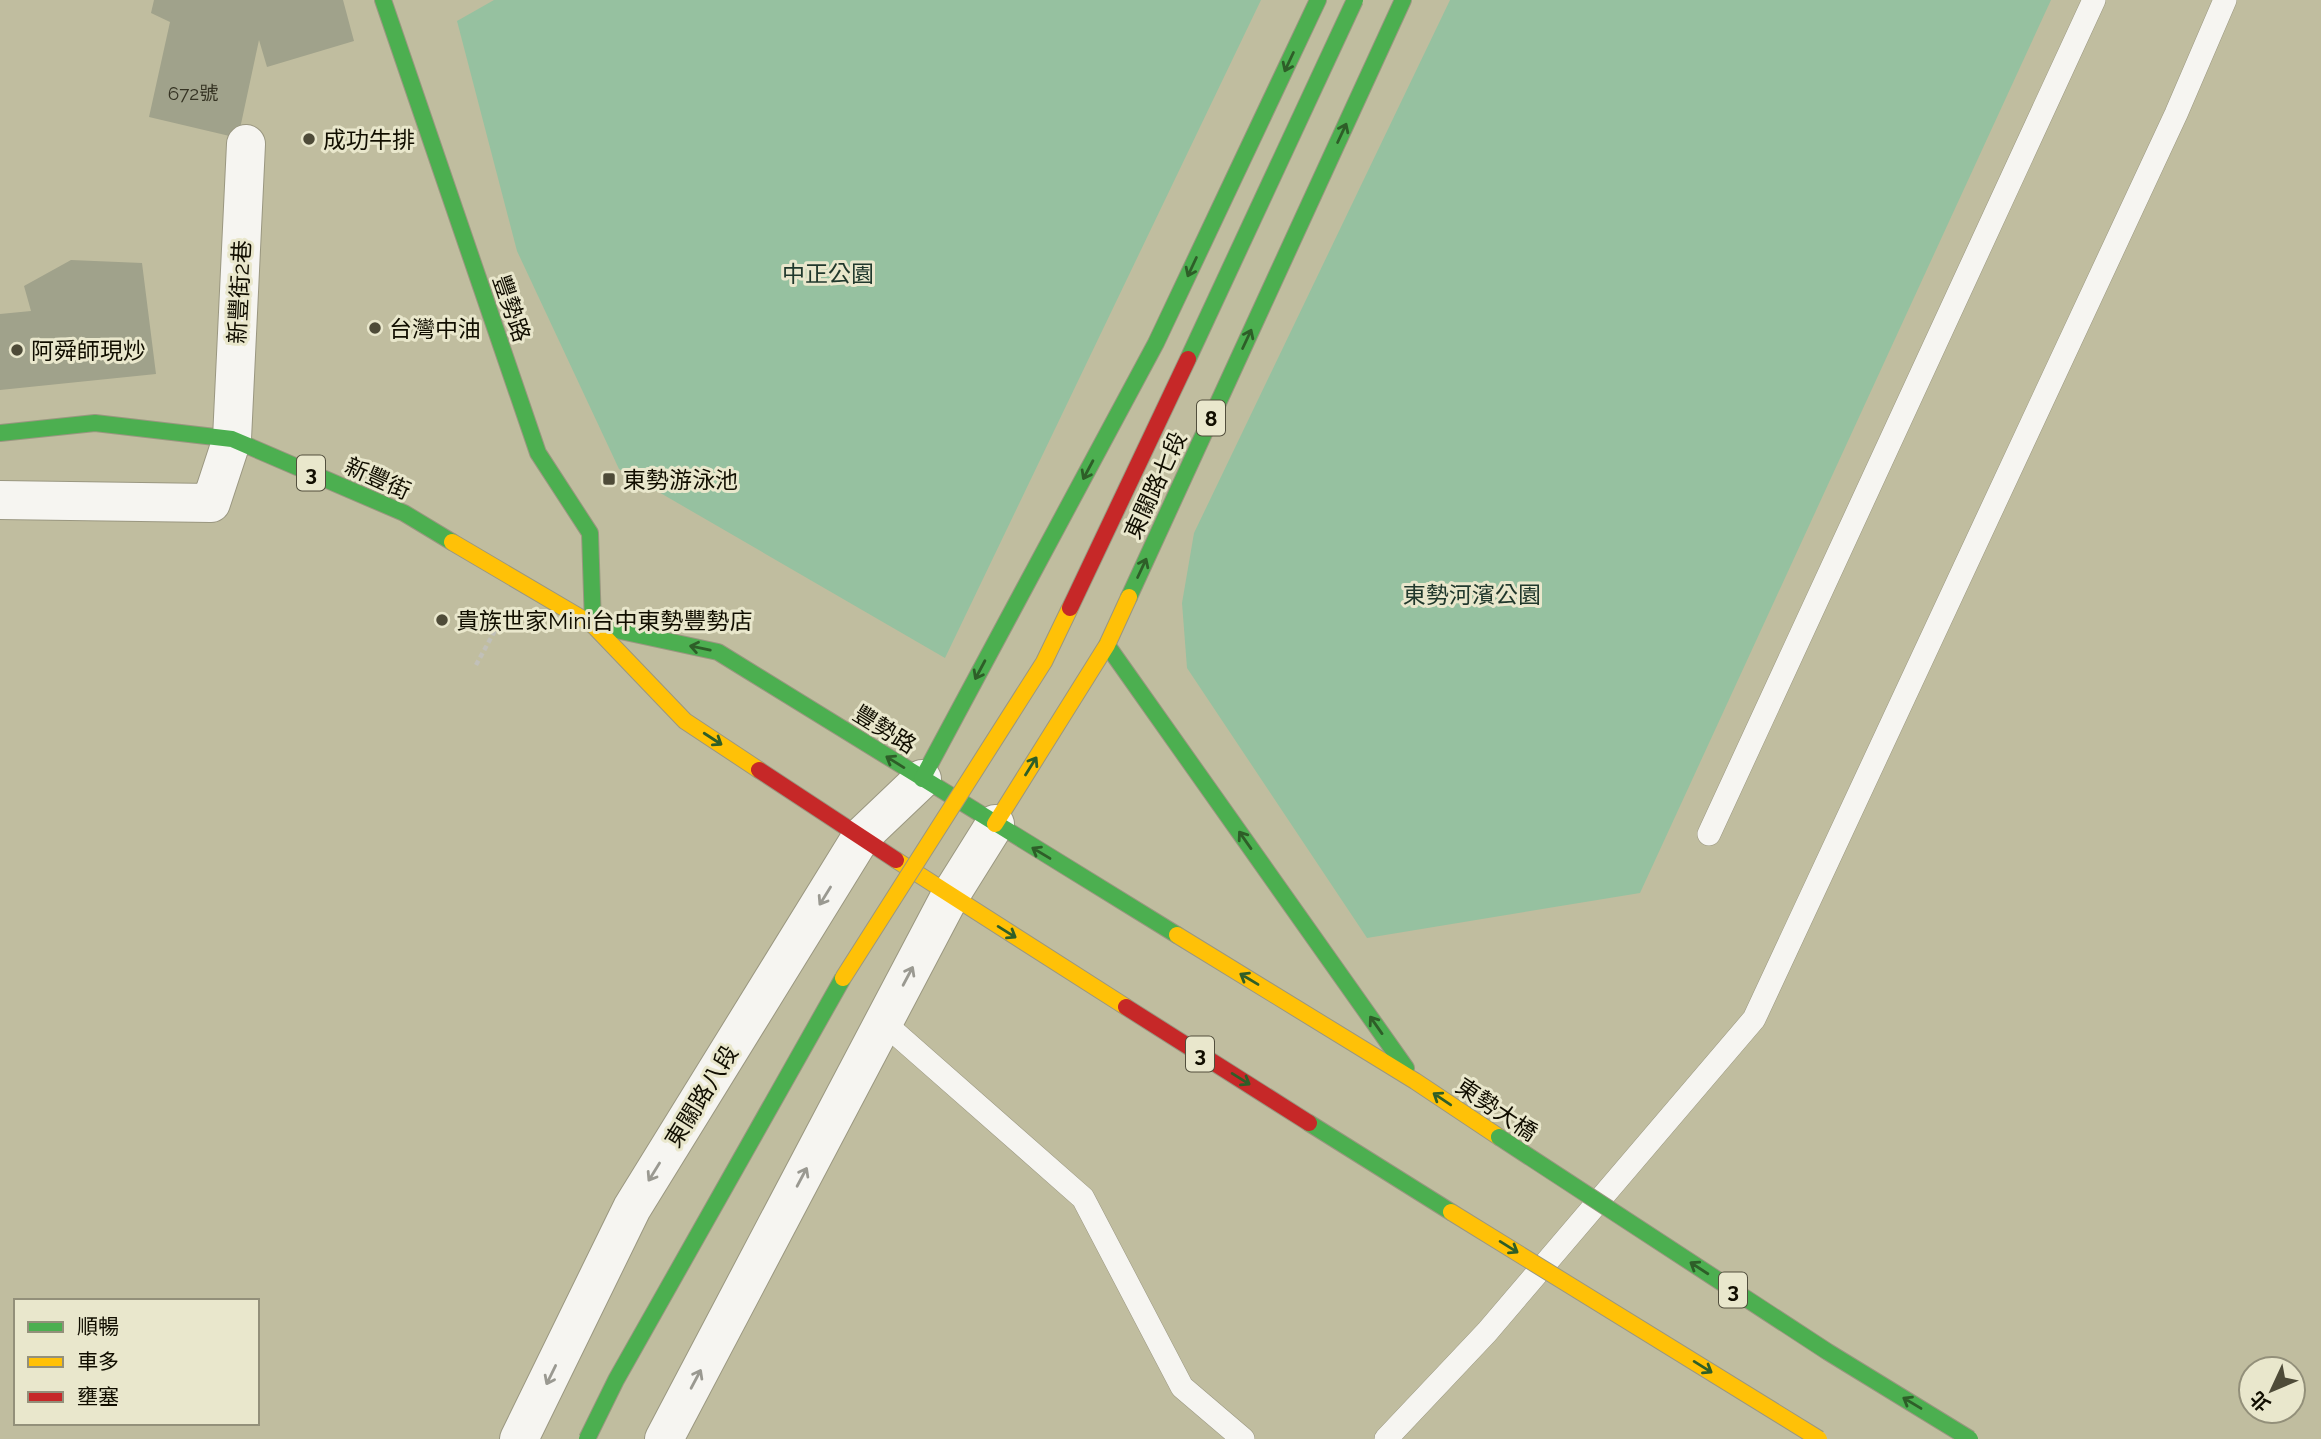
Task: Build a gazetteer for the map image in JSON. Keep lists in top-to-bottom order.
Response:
{
  "streets": {
    "main road": [
      "豐勢路",
      "8",
      "3",
      "新豐街",
      "東關路七段",
      "東勢大橋"
    ],
    "street": ["新豐街2巷", "東關路八段"]
  },
  "crossings": [
    ["新豐街2巷", "新豐街"],
    ["豐勢路", "3"],
    ["豐勢路", "新豐街"],
    ["豐勢路", "東關路七段"],
    ["豐勢路", "東關路八段"],
    ["豐勢路", "東勢大橋"],
    ["3", "新豐街"],
    ["3", "東關路八段"],
    ["東關路七段", "東勢大橋"]
  ],
  "parks": ["中正公園", "東勢河濱公園"],
  "places": {
    "other": [
      "成功牛排",
      "台灣中油",
      "阿舜師現炒",
      "貴族世家Mini台中東勢豐勢店"
    ],
    "transit": ["東勢游泳池"]
  },
  "house_numbers": ["672號"],
  "legend": ["順暢", "車多", "壅塞"],
  "north": "bottom left"
}
